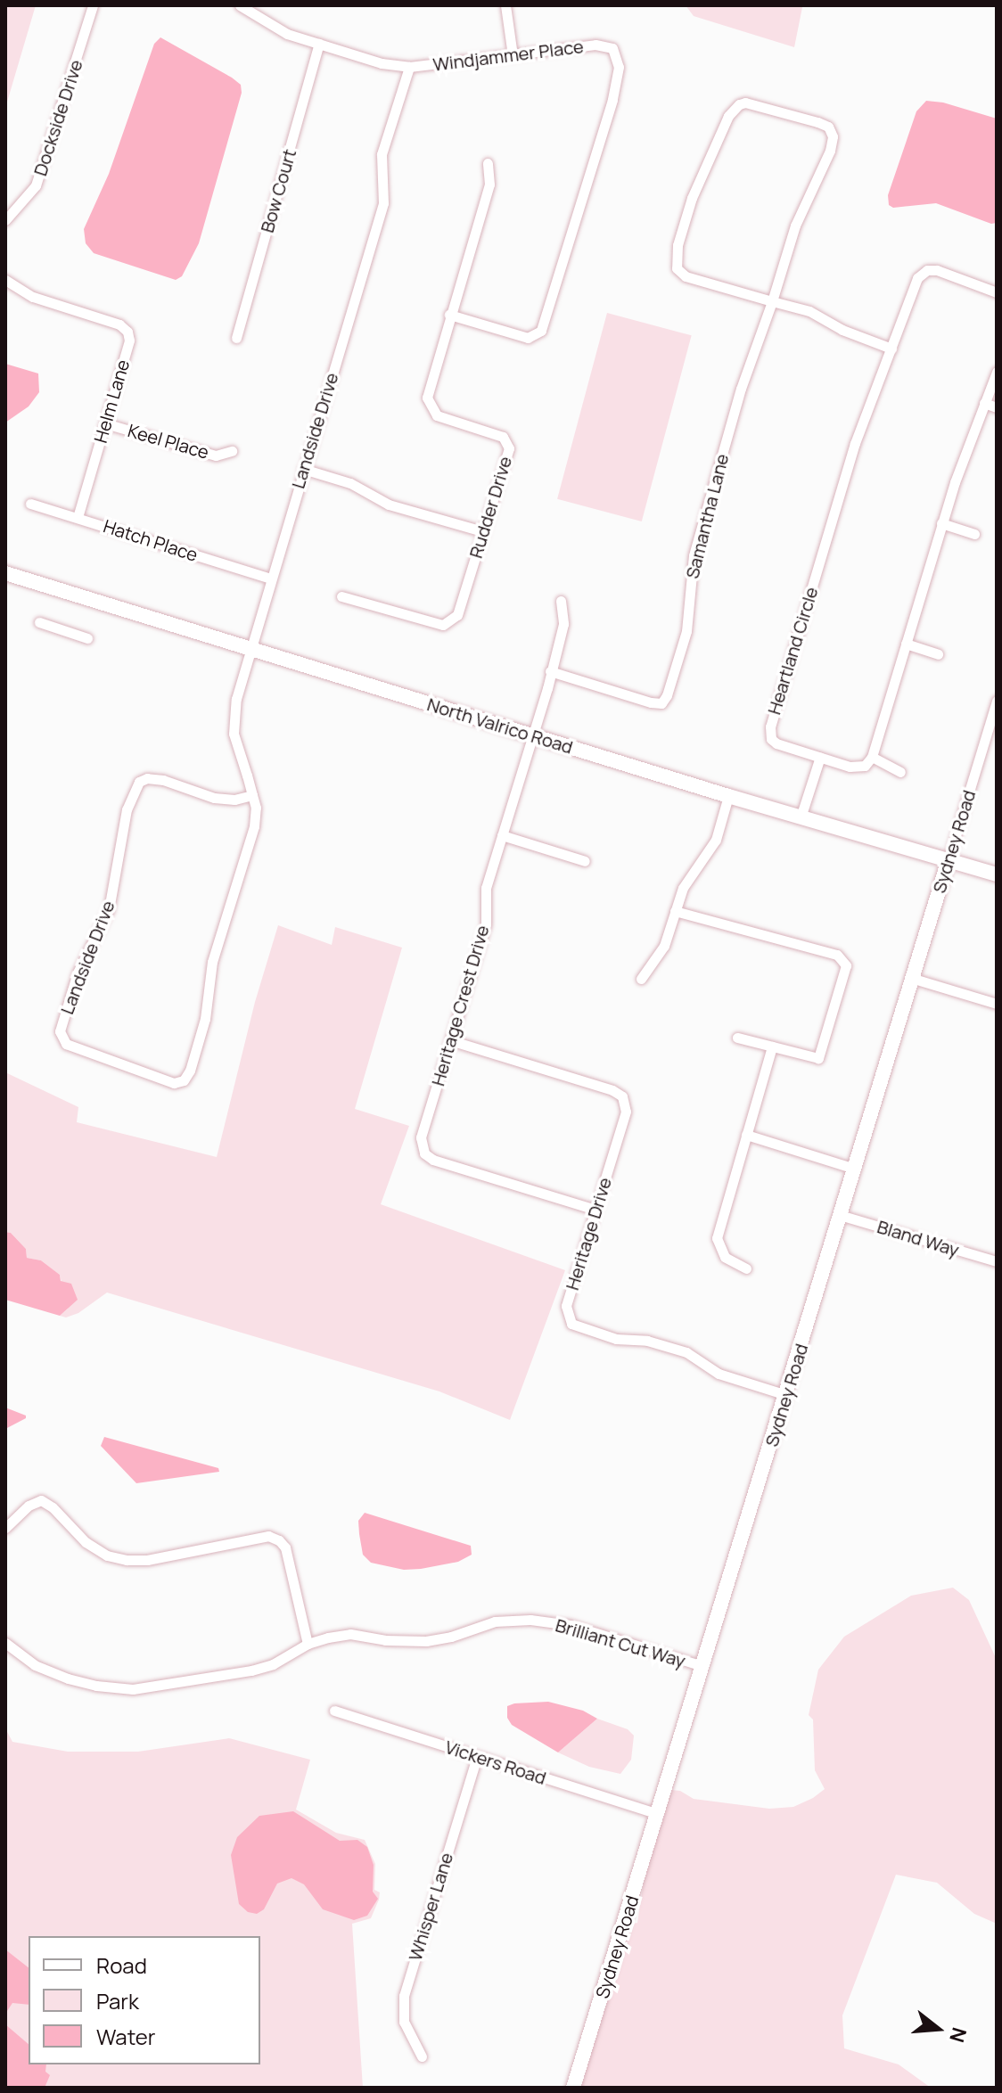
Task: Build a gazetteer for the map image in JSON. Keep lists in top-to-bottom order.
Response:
{
  "streets": {
    "street": [
      "Windjammer Place",
      "Dockside Drive",
      "Bow Court",
      "Helm Lane",
      "Landside Drive",
      "Keel Place",
      "Rudder Drive",
      "Samantha Lane",
      "Hatch Place",
      "Heartland Circle",
      "North Valrico Road",
      "Sydney Road",
      "Heritage Crest Drive",
      "Heritage Drive",
      "Bland Way",
      "Brilliant Cut Way",
      "Vickers Road",
      "Whisper Lane"
    ]
  },
  "crossings": [
    ["Windjammer Place", "Bow Court"],
    ["Windjammer Place", "Landside Drive"],
    ["Windjammer Place", "Rudder Drive"],
    ["Helm Lane", "Keel Place"],
    ["Helm Lane", "Hatch Place"],
    ["Landside Drive", "Hatch Place"],
    ["Landside Drive", "North Valrico Road"],
    ["Samantha Lane", "Heartland Circle"],
    ["Samantha Lane", "Heritage Crest Drive"],
    ["North Valrico Road", "Sydney Road"],
    ["North Valrico Road", "Heritage Crest Drive"],
    ["Sydney Road", "Heritage Drive"],
    ["Sydney Road", "Bland Way"],
    ["Sydney Road", "Brilliant Cut Way"],
    ["Sydney Road", "Vickers Road"],
    ["Heritage Crest Drive", "Heritage Drive"],
    ["Vickers Road", "Whisper Lane"]
  ],
  "legend": ["Road", "Park", "Water"],
  "north": "right"
}
